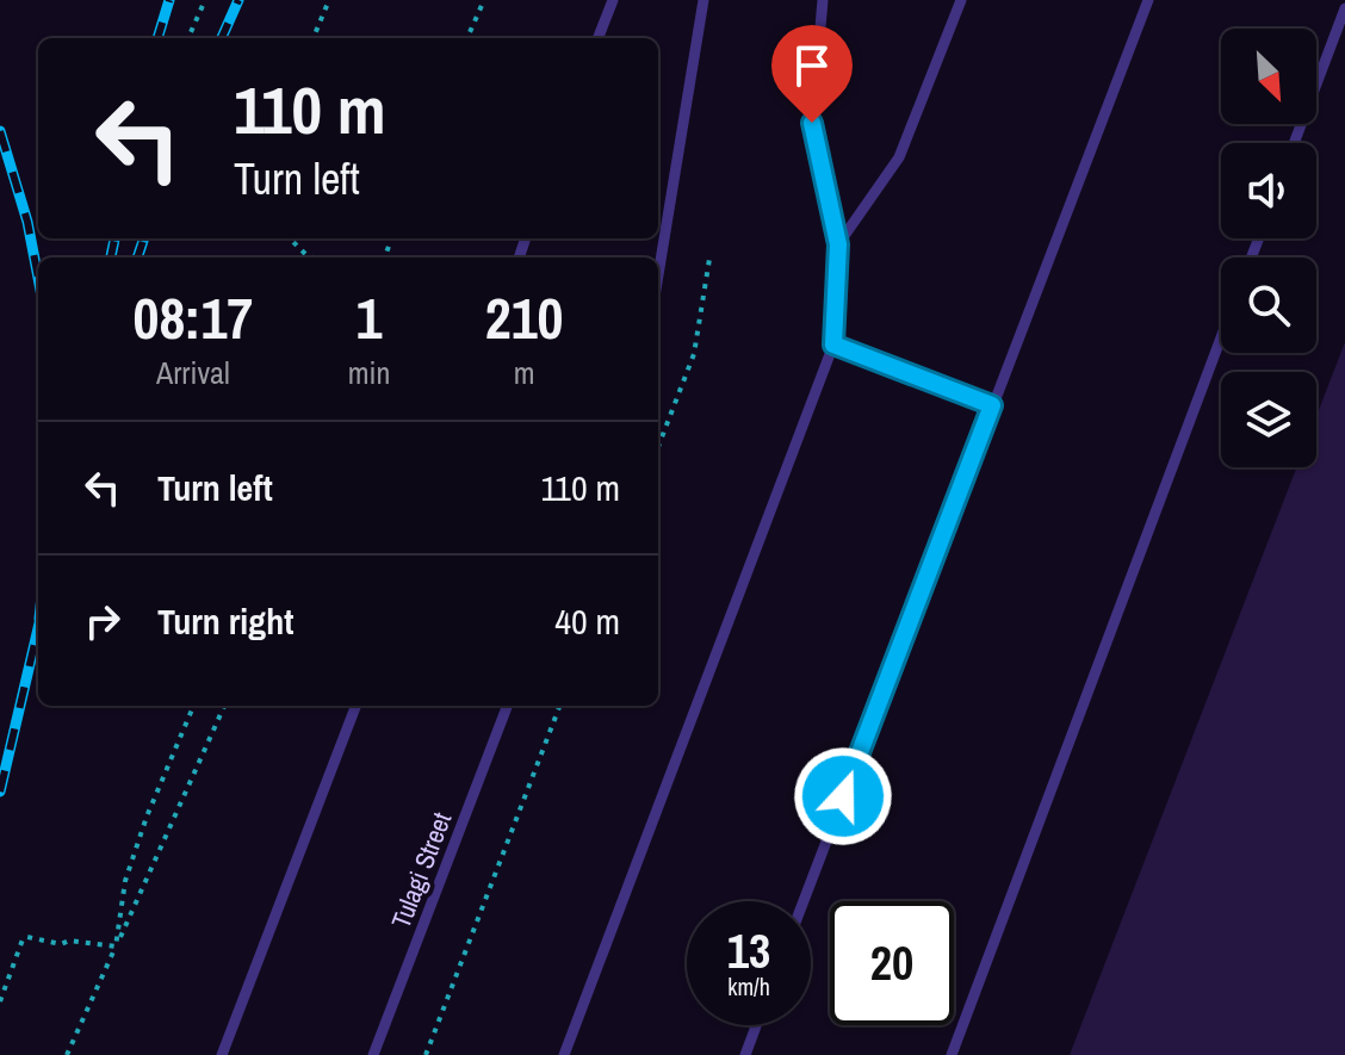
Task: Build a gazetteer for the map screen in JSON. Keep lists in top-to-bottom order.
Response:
{
  "streets": {
    "lane": ["Tulagi Street"]
  },
  "north": "bottom right",
  "page": {
    "turn": ["110 m", "Turn left"],
    "eta": [
      "08:17",
      "Arrival",
      "1",
      "min",
      "210",
      "m"
    ],
    "list": [
      {
        "name": "Turn left",
        "value": "110 m"
      },
      {
        "name": "Turn right",
        "value": "40 m"
      }
    ],
    "speed": "13 km/h",
    "limit": "20"
  }
}
